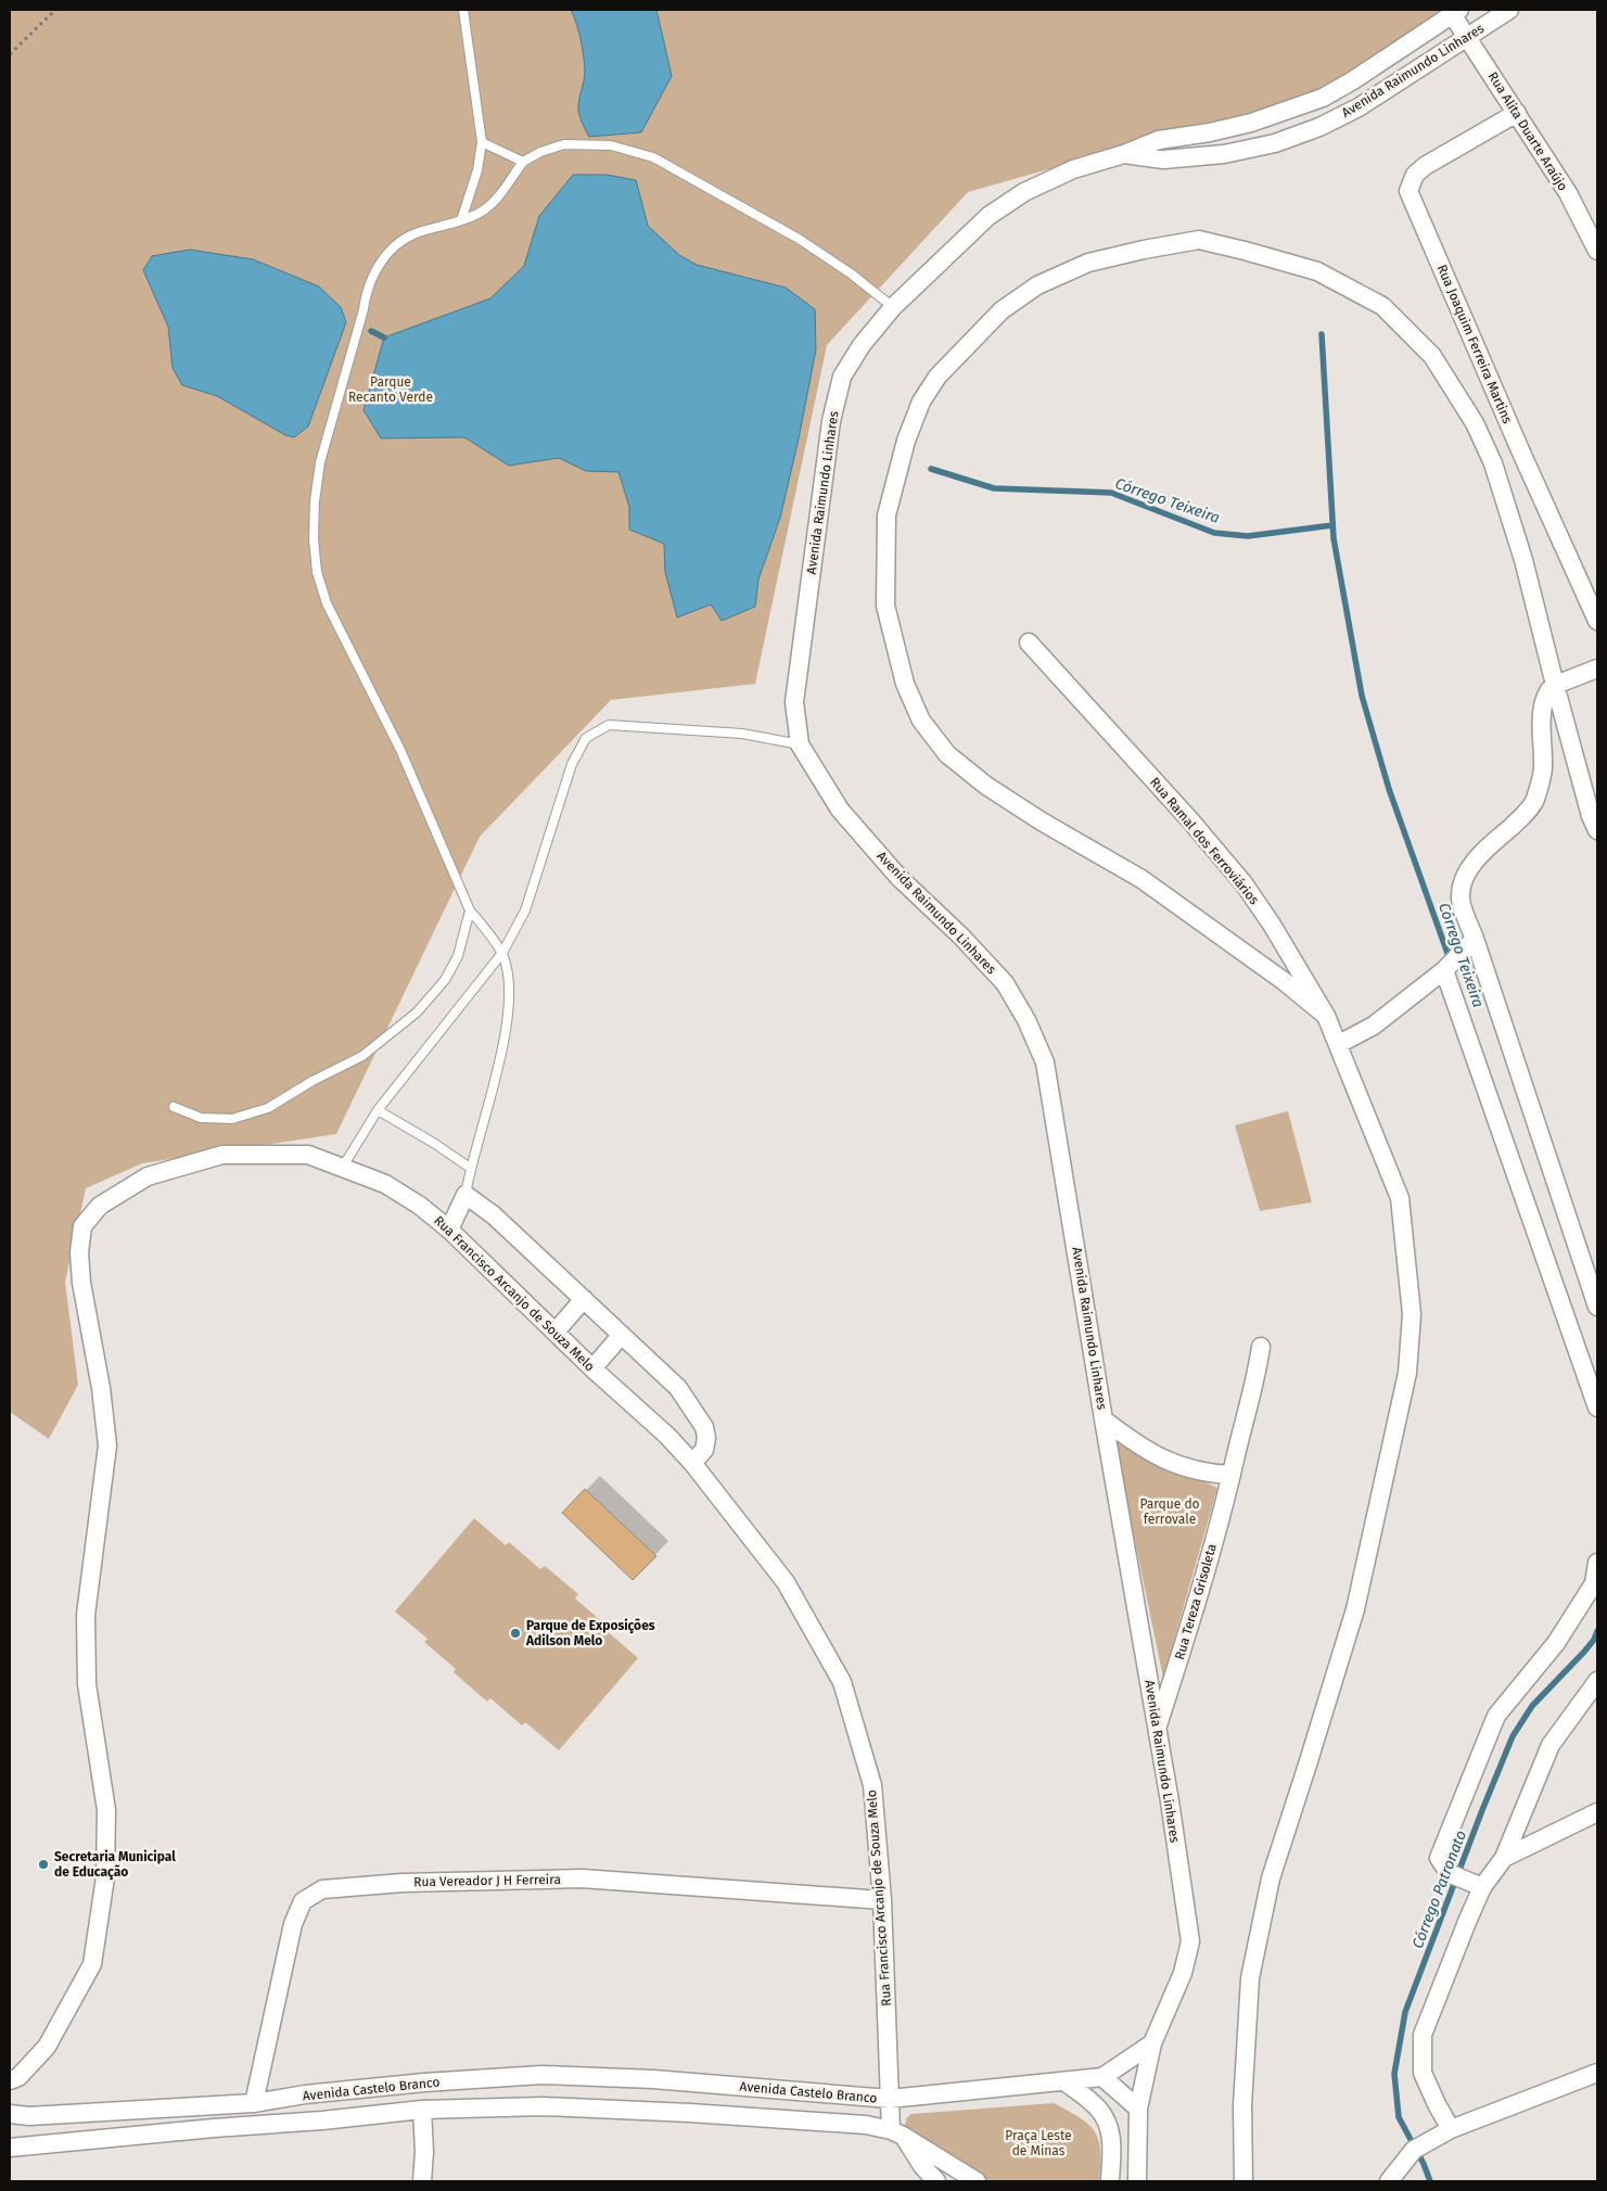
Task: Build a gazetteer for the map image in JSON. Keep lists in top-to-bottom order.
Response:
{
  "streets": {
    "street": [
      "Avenida Raimundo Linhares",
      "Rua Alita Duarte Araújo",
      "Rua Joaquim Ferreira Martins",
      "Rua Ramal dos Ferroviários",
      "Rua Francisco Arcanjo de Souza Melo",
      "Rua Tereza Grisoleta",
      "Rua Vereador J H Ferreira",
      "Avenida Castelo Branco"
    ]
  },
  "crossings": [
    ["Avenida Raimundo Linhares", "Rua Alita Duarte Araújo"],
    ["Avenida Raimundo Linhares", "Rua Tereza Grisoleta"],
    ["Rua Alita Duarte Araújo", "Rua Joaquim Ferreira Martins"],
    ["Rua Francisco Arcanjo de Souza Melo", "Rua Vereador J H Ferreira"],
    ["Rua Francisco Arcanjo de Souza Melo", "Avenida Castelo Branco"],
    ["Rua Vereador J H Ferreira", "Avenida Castelo Branco"]
  ],
  "water": ["Córrego Teixeira", "Córrego Patronato"],
  "parks": ["Parque Recanto Verde", "Parque do ferrovale", "Praça Leste de Minas"],
  "places": ["Parque de Exposições Adilson Melo", "Secretaria Municipal de Educação"]
}
